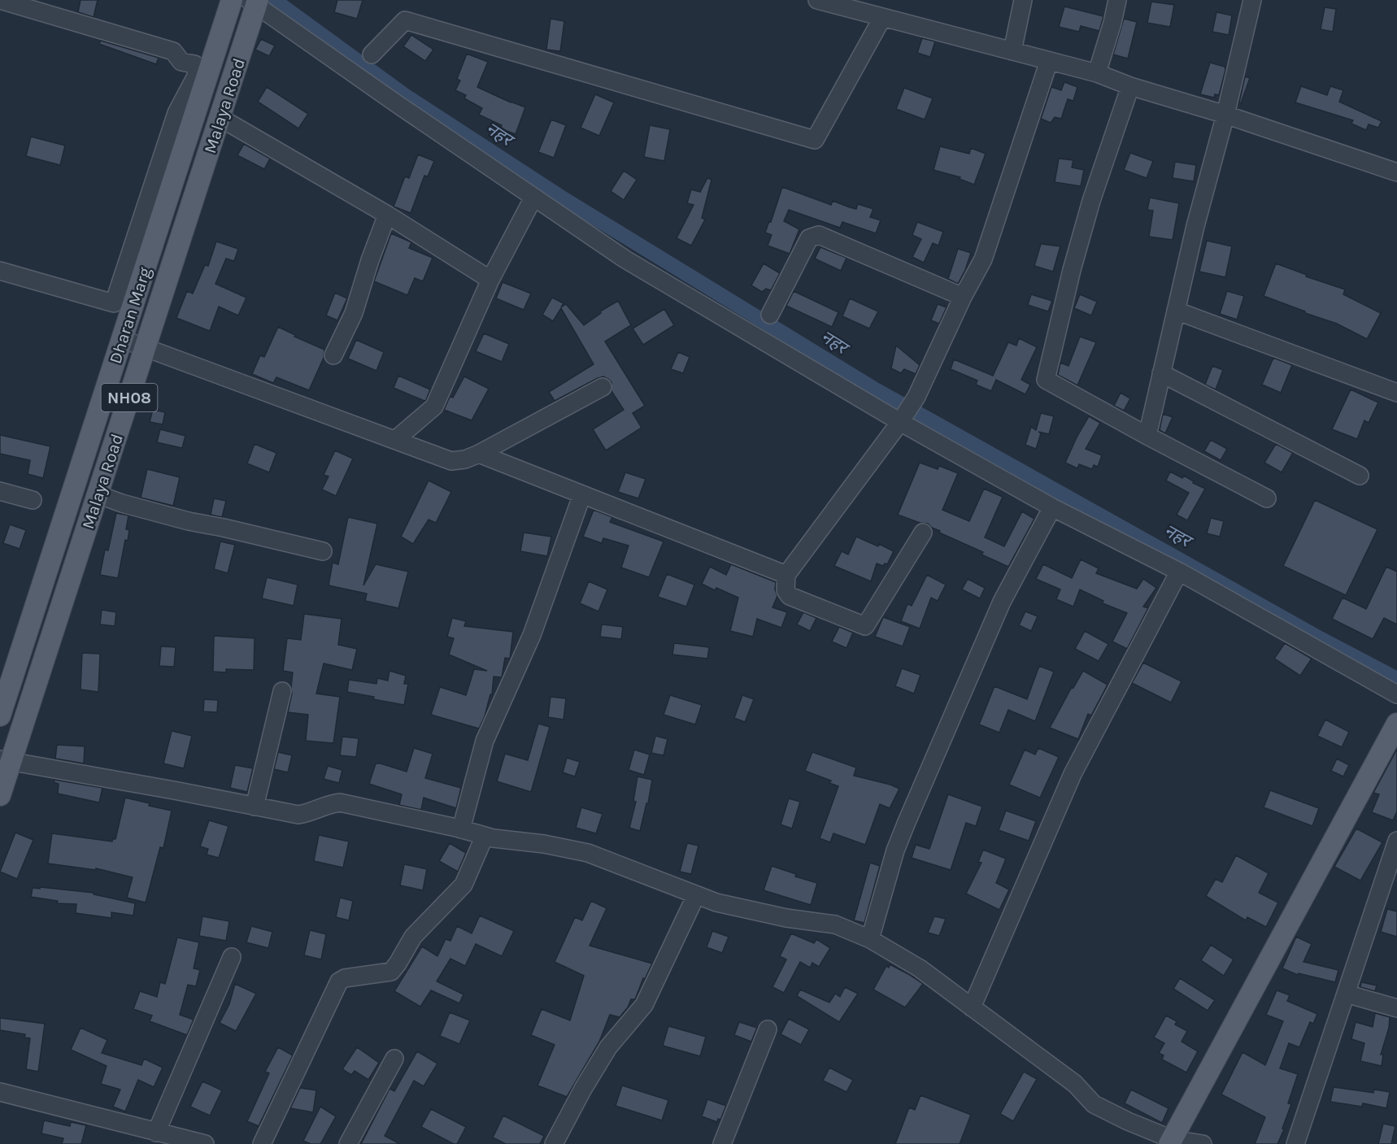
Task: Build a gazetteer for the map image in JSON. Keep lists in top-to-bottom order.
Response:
{
  "streets": {
    "main road": ["Malaya Road", "Dharan Marg", "NH08"]
  },
  "water": ["नहर"]
}
